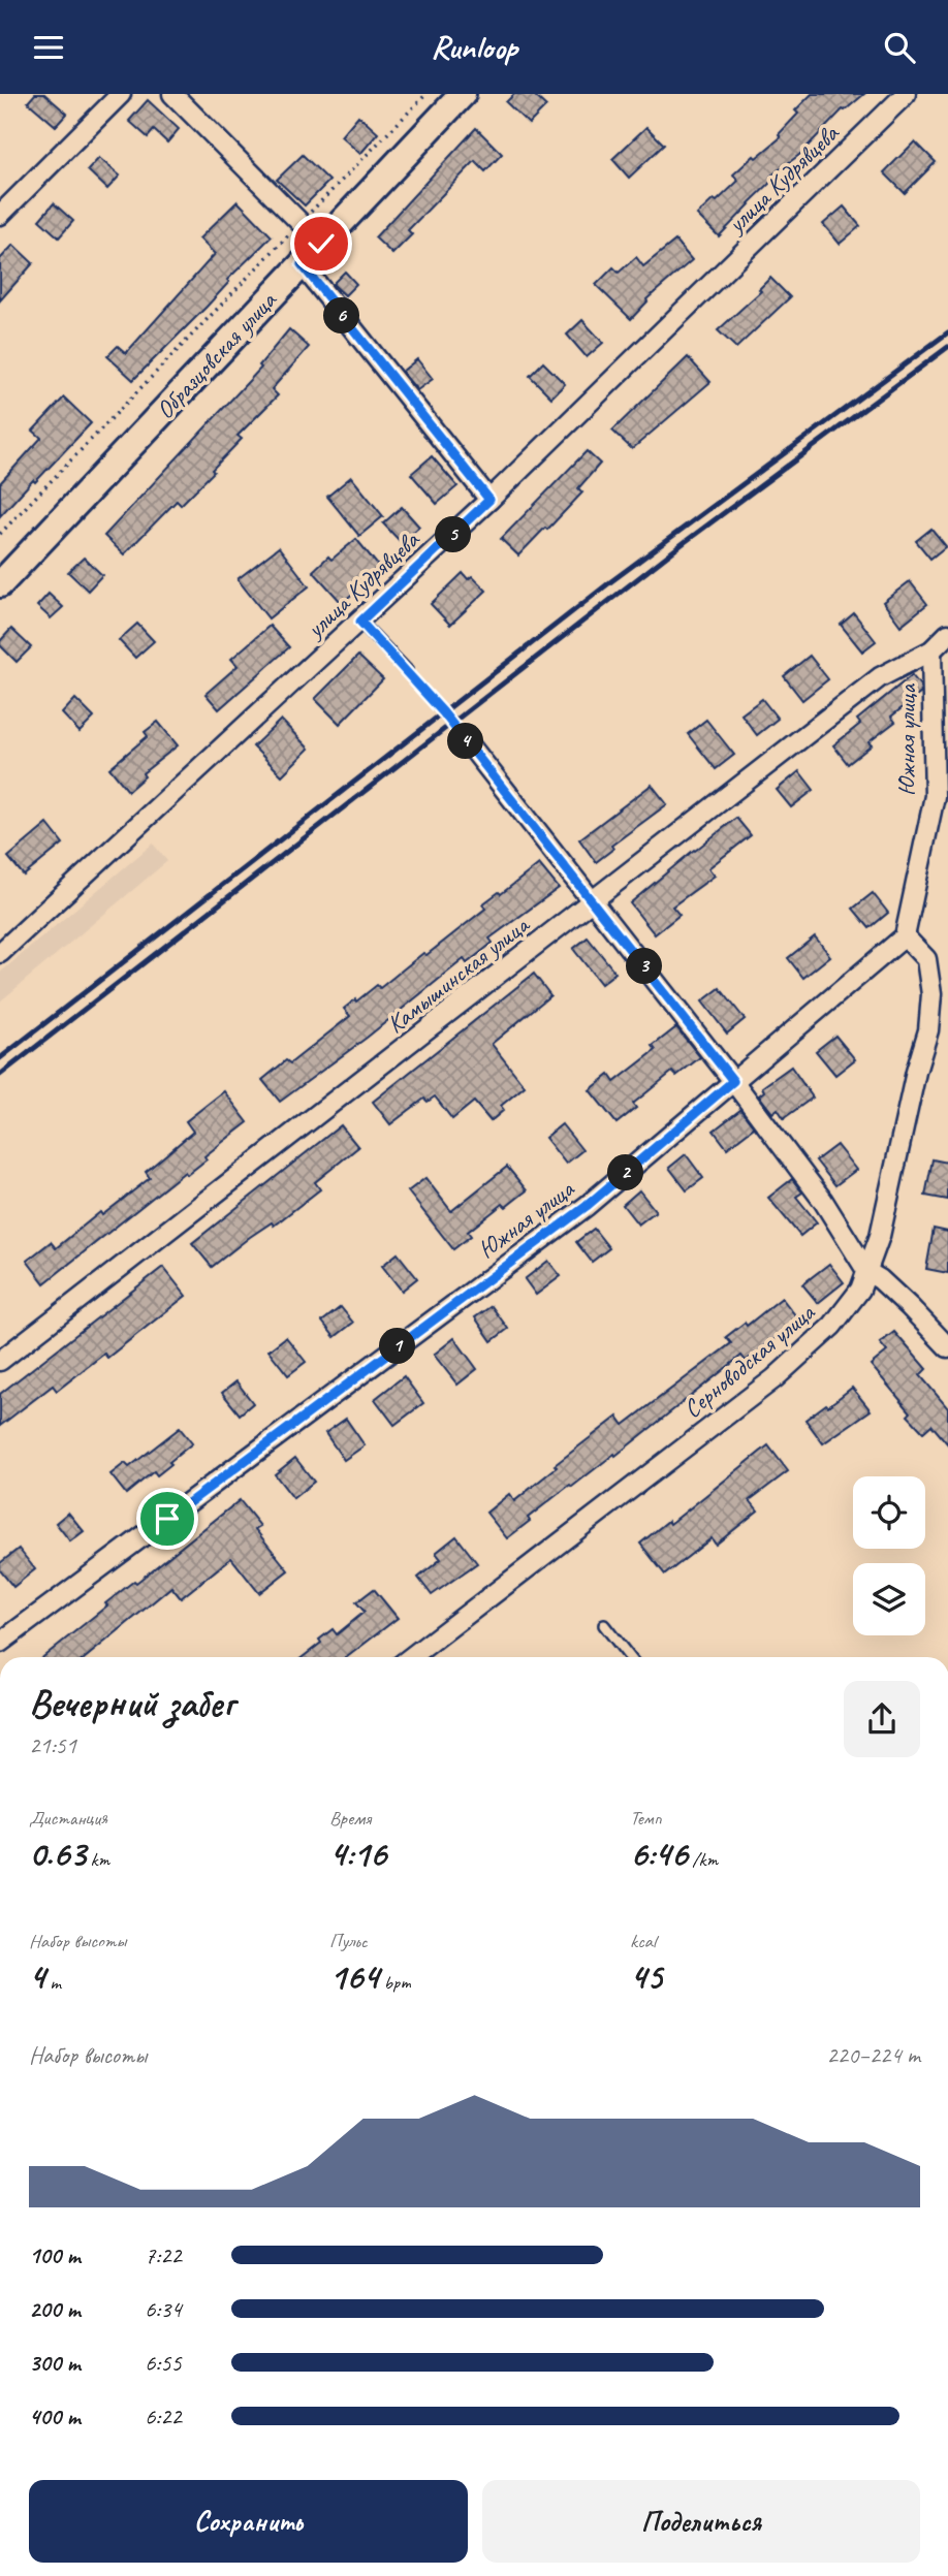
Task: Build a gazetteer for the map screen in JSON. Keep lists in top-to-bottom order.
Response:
{
  "streets": {
    "main road": ["Образцовская улица"],
    "street": [
      "улица Кудрявцева",
      "Южная улица",
      "Камышинская улица",
      "Серноводская улица"
    ]
  },
  "crossings": [
    ["Южная улица", "Камышинская улица"],
    ["Южная улица", "Серноводская улица"]
  ],
  "page": {
    "header": "Runloop",
    "pins": [
      "6",
      "5",
      "4",
      "3",
      "2",
      "1"
    ],
    "heading": ["Вечерний забег", "21:51"],
    "stats": [
      ["Дистанция", "0.63 km"],
      ["Время", "4:16"],
      ["Темп", "6:46 /km"],
      ["Набор высоты", "4 m"],
      ["Пульс", "164 bpm"],
      ["kcal", "45"]
    ],
    "chart": ["Набор высоты", "220–224 m"],
    "list": [
      {
        "name": "100 m",
        "note": "7:22"
      },
      {
        "name": "200 m",
        "note": "6:34"
      },
      {
        "name": "300 m",
        "note": "6:55"
      },
      {
        "name": "400 m",
        "note": "6:22"
      }
    ],
    "buttons": ["Сохранить", "Поделиться"]
  }
}
